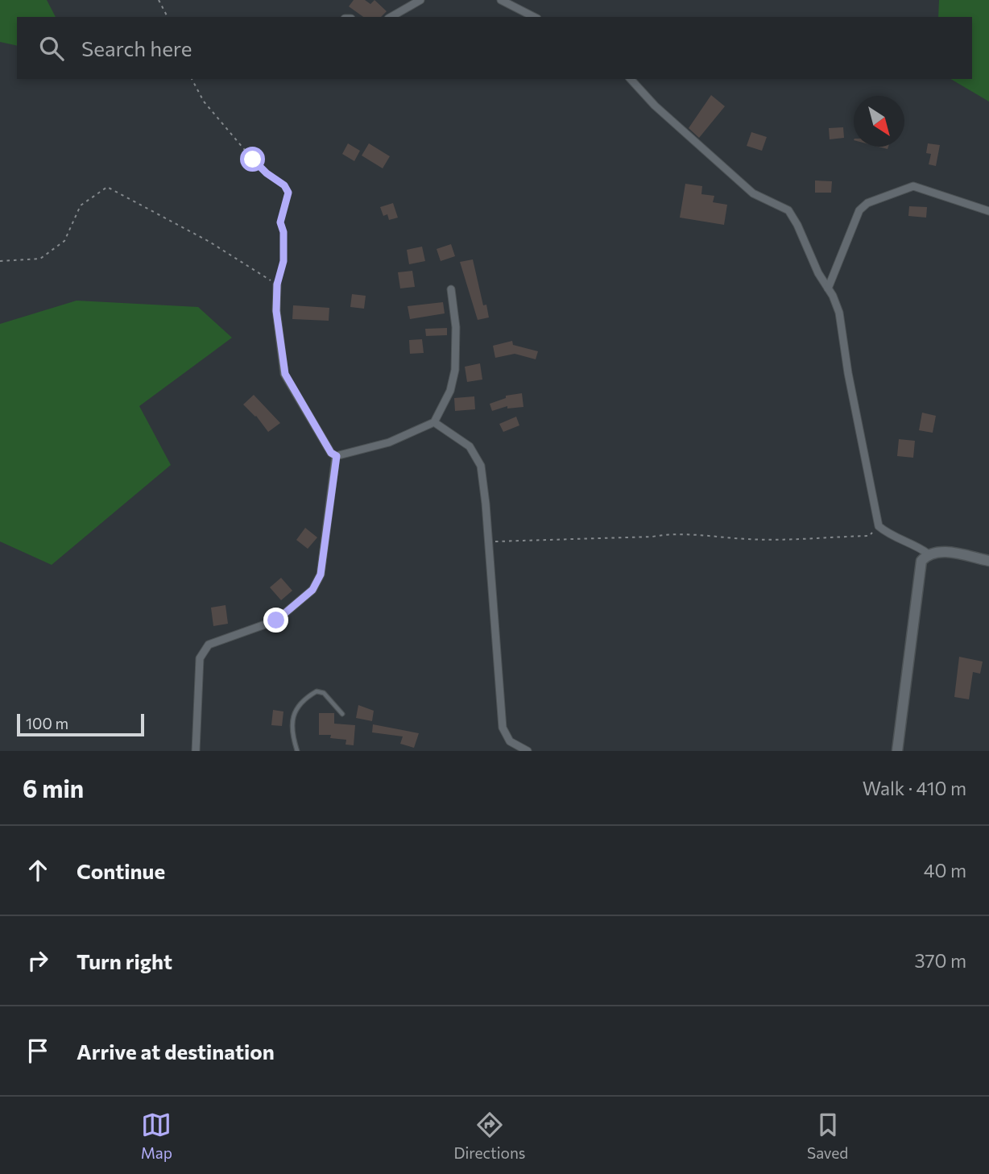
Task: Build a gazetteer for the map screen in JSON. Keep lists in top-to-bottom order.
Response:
{
  "scale_bar": "100 m",
  "north": "bottom right",
  "page": {
    "search": "Search here",
    "scale": "100 m",
    "heading": ["6 min", "Walk · 410 m"],
    "list": [
      ["Continue", "40 m"],
      ["Turn right", "370 m"],
      "Arrive at destination"
    ],
    "nav": ["Map", "Directions", "Saved"]
  }
}
